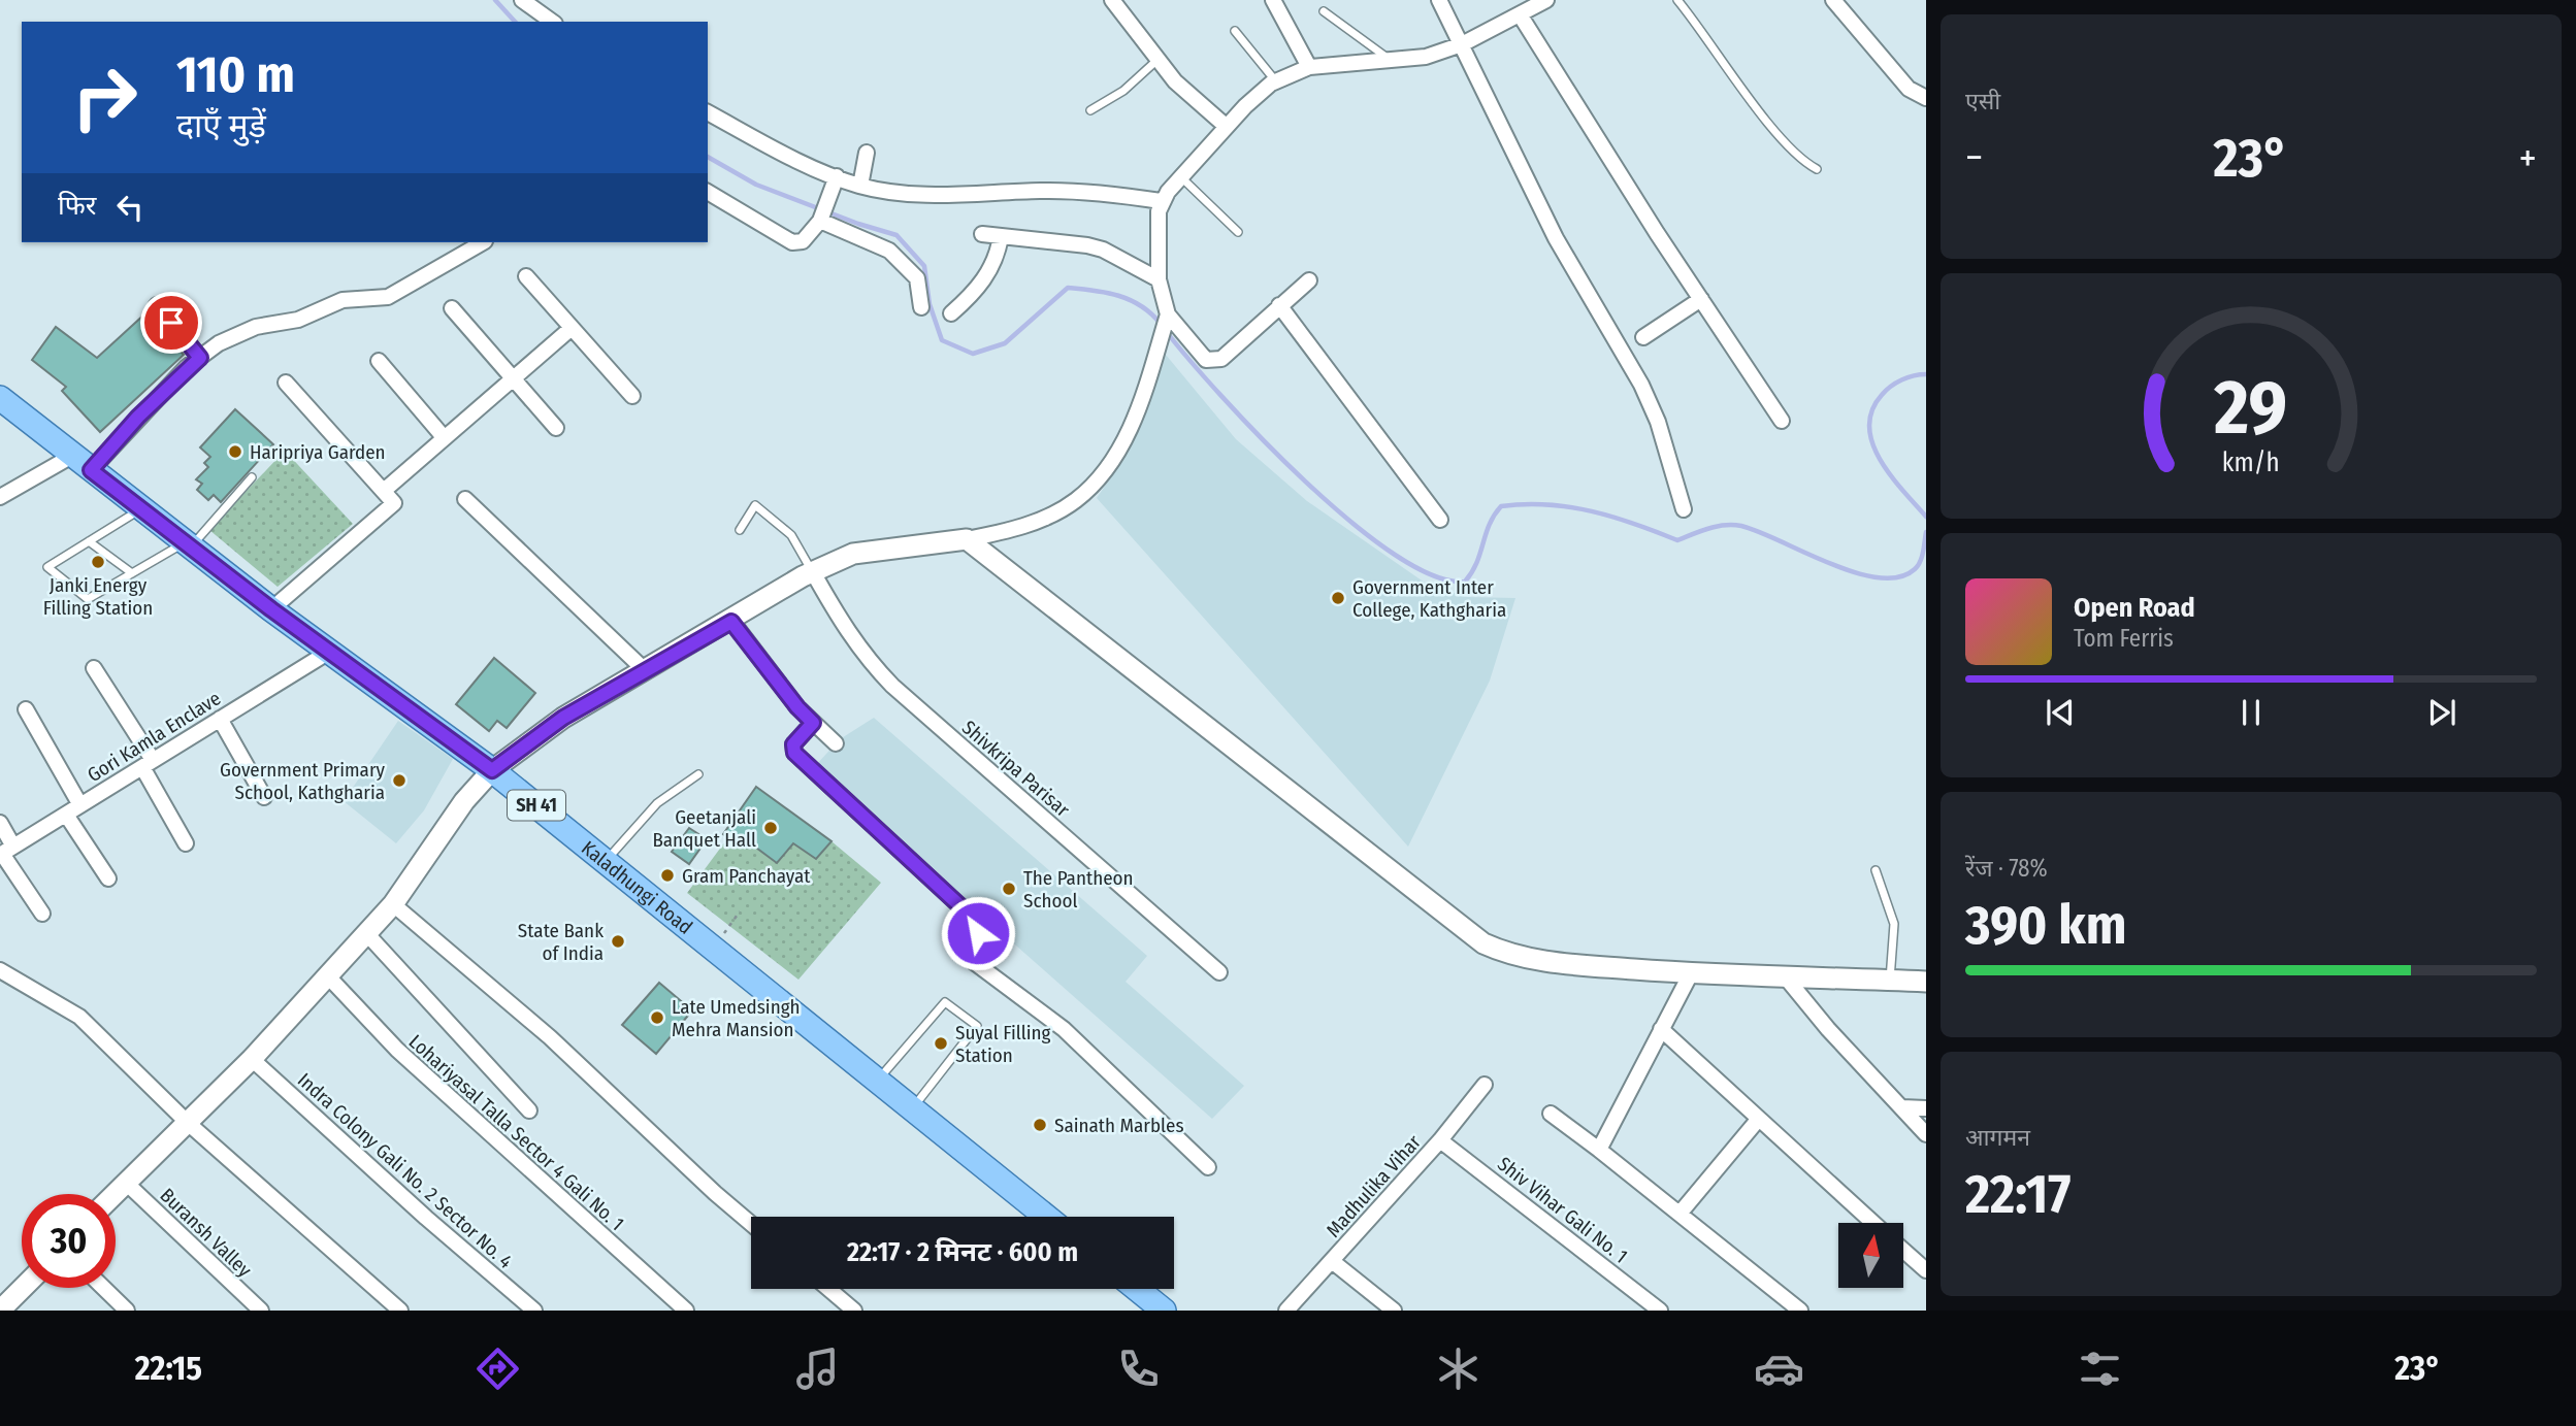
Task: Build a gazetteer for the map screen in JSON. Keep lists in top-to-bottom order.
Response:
{
  "streets": {
    "main road": ["SH 41", "Kaladhungi Road"],
    "street": [
      "Gori Kamla Enclave",
      "Shivkripa Parisar",
      "Lohariyasal Talla Sector 4 Gali No. 1",
      "Indra Colony Gali No. 2 Sector No. 4",
      "Madhulika Vihar",
      "Shiv Vihar Gali No. 1",
      "Buransh Valley"
    ]
  },
  "crossings": [
    ["Gori Kamla Enclave", "Kaladhungi Road"],
    ["Madhulika Vihar", "Shiv Vihar Gali No. 1"]
  ],
  "places": [
    "Haripriya Garden",
    "Janki Energy Filling Station",
    "Government Inter College, Kathgharia",
    "Government Primary School, Kathgharia",
    "Geetanjali Banquet Hall",
    "Gram Panchayat",
    "The Pantheon School",
    "State Bank of India",
    "Late Umedsingh Mehra Mansion",
    "Suyal Filling Station",
    "Sainath Marbles"
  ],
  "north": "top",
  "page": {
    "tile": [
      "एसी",
      ["रेंज · 78%", "390 km"],
      ["आगमन", "22:17"]
    ],
    "turn": ["110 m", "दाएँ मुड़ें"],
    "heat": ["−", "23°", "+"],
    "then": "फिर",
    "song": ["Open Road", "Tom Ferris"],
    "limit": "30",
    "trip": "22:17 · 2 मिनट · 600 m",
    "tabs": ["22:15", "23°"],
    "gauge": ["29", "km/h"]
  }
}
